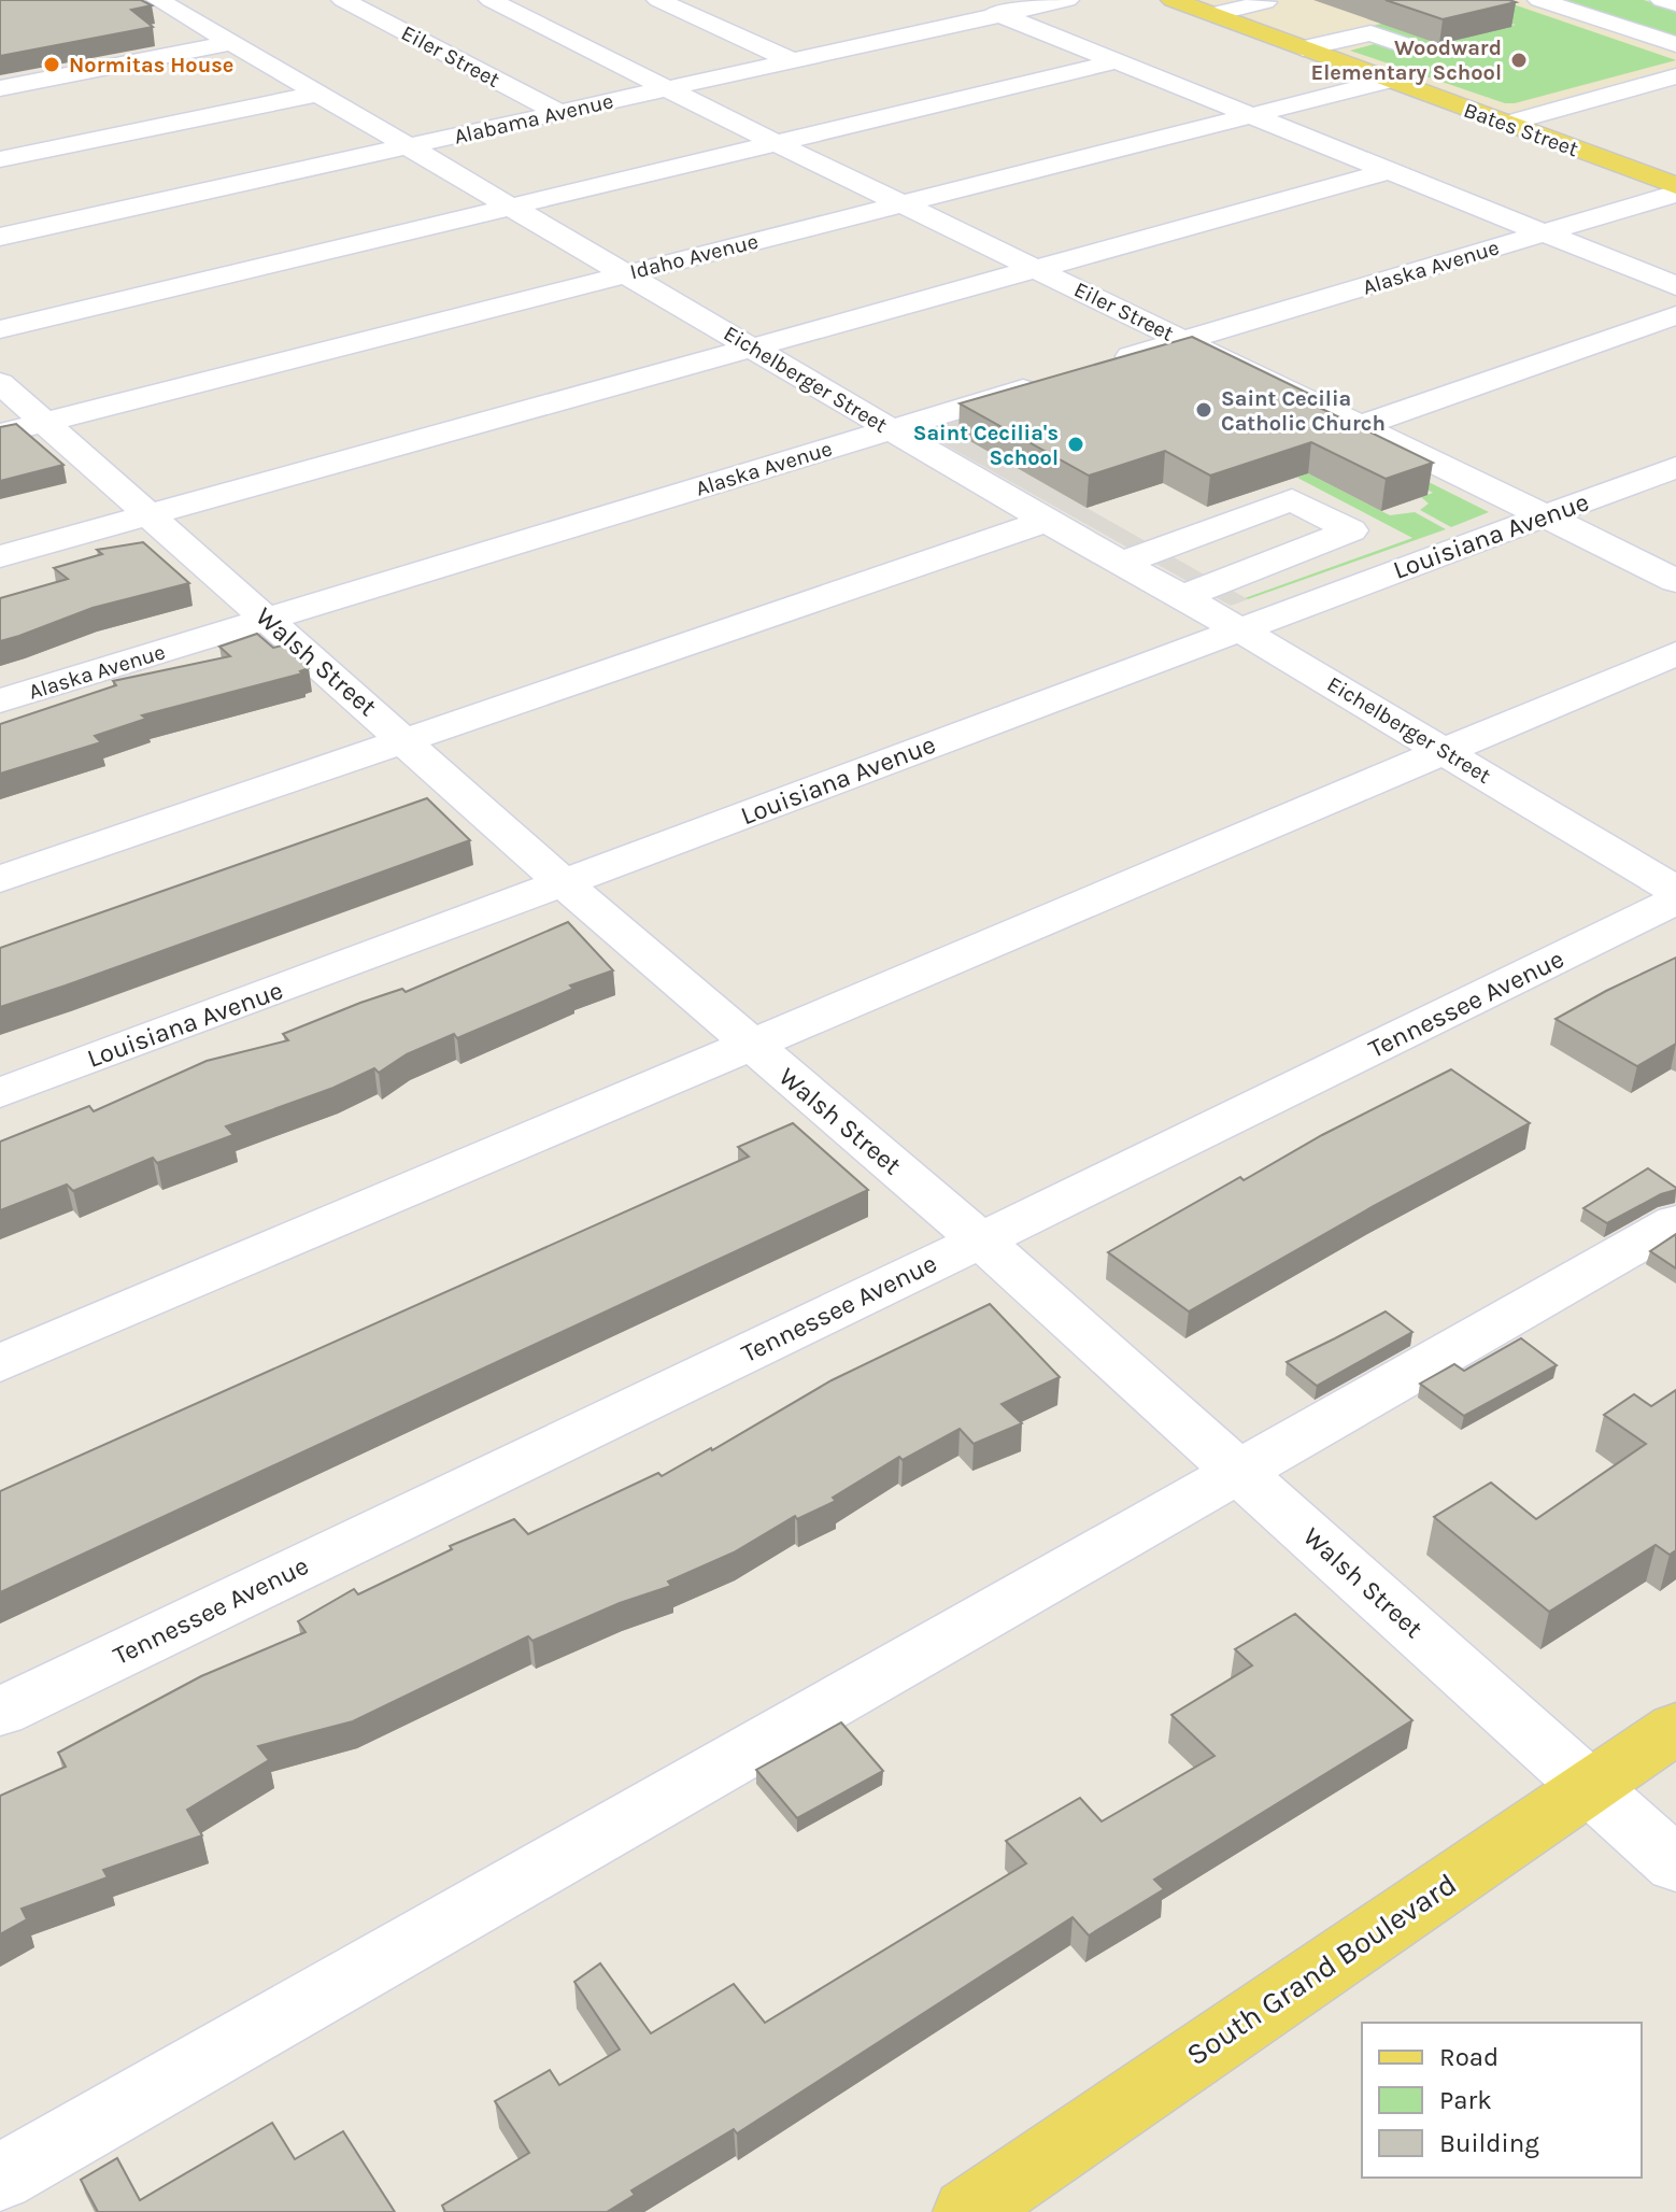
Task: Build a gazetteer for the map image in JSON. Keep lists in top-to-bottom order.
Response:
{
  "streets": {
    "main road": ["Bates Street", "South Grand Boulevard"],
    "street": [
      "Eiler Street",
      "Alabama Avenue",
      "Idaho Avenue",
      "Alaska Avenue",
      "Eichelberger Street",
      "Louisiana Avenue",
      "Walsh Street",
      "Tennessee Avenue"
    ]
  },
  "crossings": [
    ["Eiler Street", "Alabama Avenue"],
    ["Eiler Street", "Idaho Avenue"],
    ["Eiler Street", "Alaska Avenue"],
    ["Eiler Street", "Louisiana Avenue"],
    ["Alabama Avenue", "Eichelberger Street"],
    ["Bates Street", "Idaho Avenue"],
    ["Bates Street", "Alaska Avenue"],
    ["Idaho Avenue", "Eichelberger Street"],
    ["Idaho Avenue", "Walsh Street"],
    ["Alaska Avenue", "Eichelberger Street"],
    ["Alaska Avenue", "Walsh Street"],
    ["Eichelberger Street", "Louisiana Avenue"],
    ["Louisiana Avenue", "Walsh Street"],
    ["Walsh Street", "Tennessee Avenue"],
    ["Walsh Street", "South Grand Boulevard"]
  ],
  "places": [
    "Woodward Elementary School",
    "Normitas House",
    "Saint Cecilia Catholic Church",
    "Saint Cecilia's School"
  ],
  "legend": ["Road", "Park", "Building"]
}
